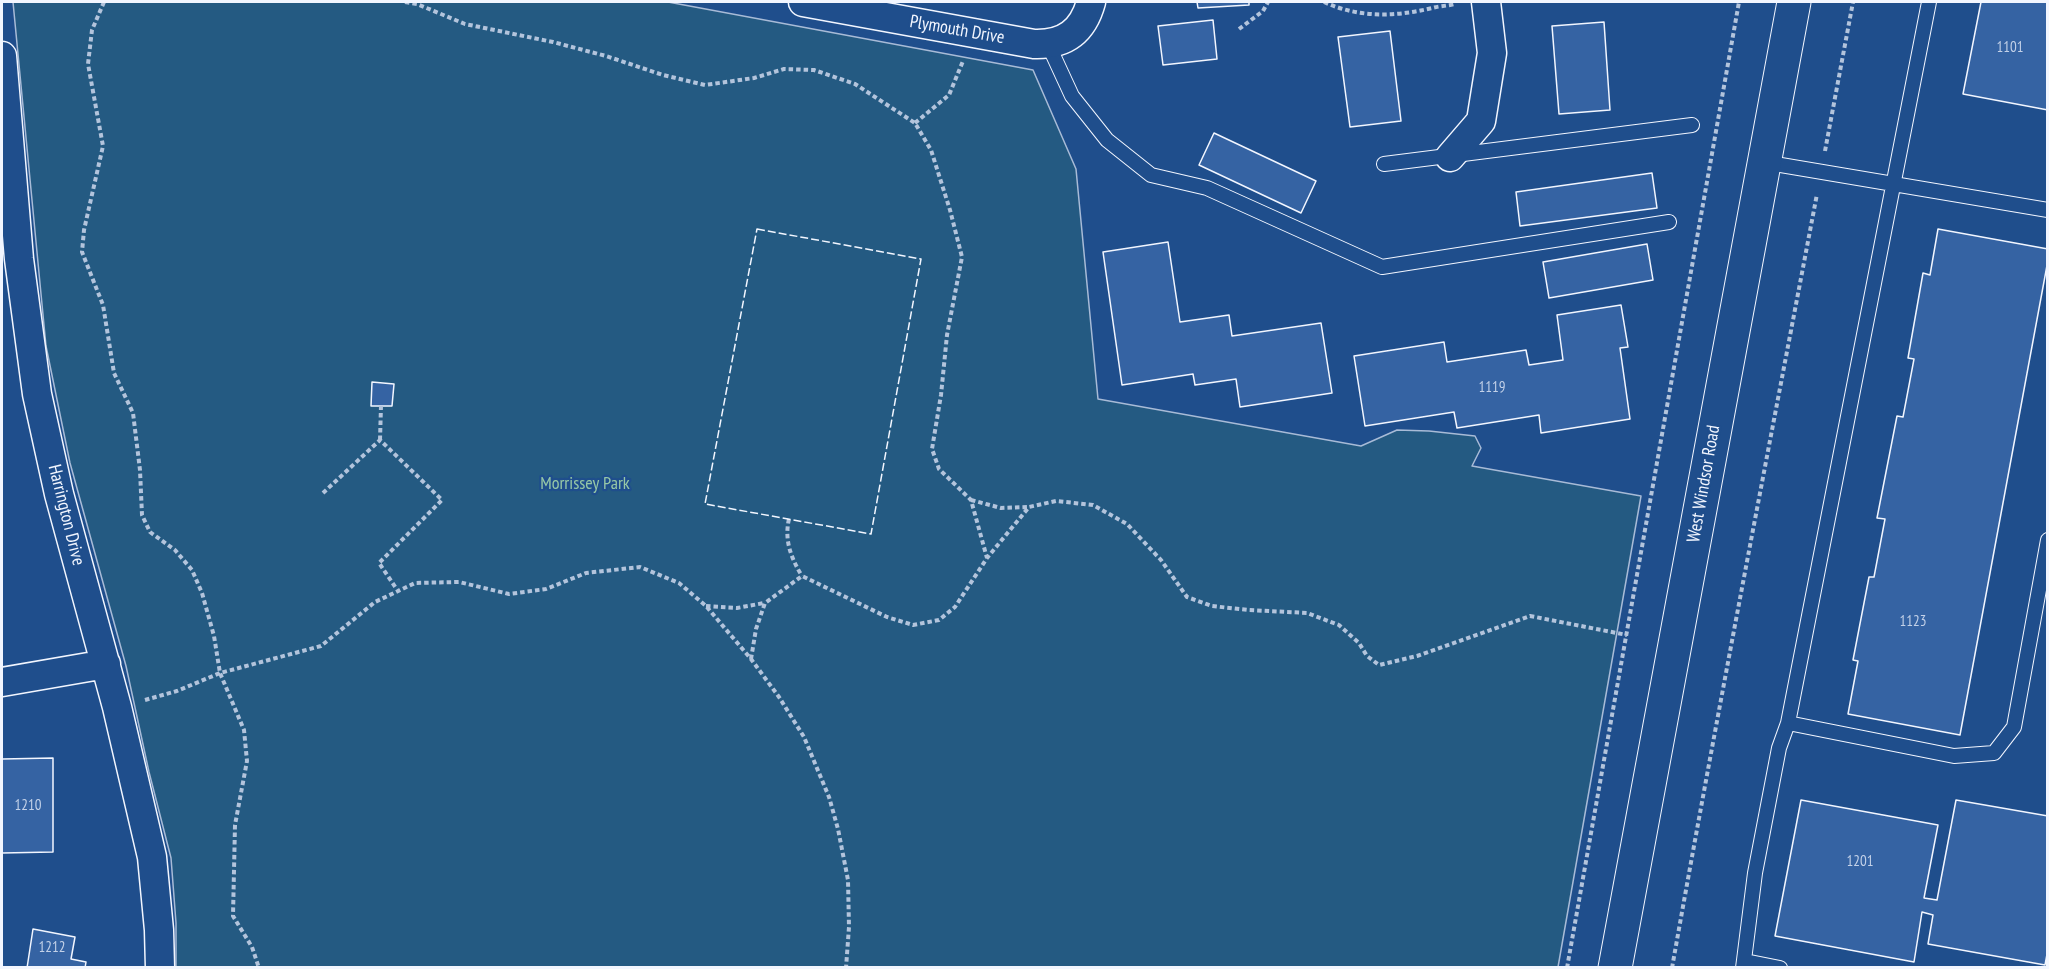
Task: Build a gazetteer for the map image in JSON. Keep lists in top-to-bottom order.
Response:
{
  "streets": {
    "main road": ["West Windsor Road"],
    "street": ["Plymouth Drive", "Harrington Drive"]
  },
  "parks": ["Morrissey Park"],
  "house_numbers": [
    "1101",
    "1119",
    "1123",
    "1210",
    "1201",
    "1212"
  ]
}
